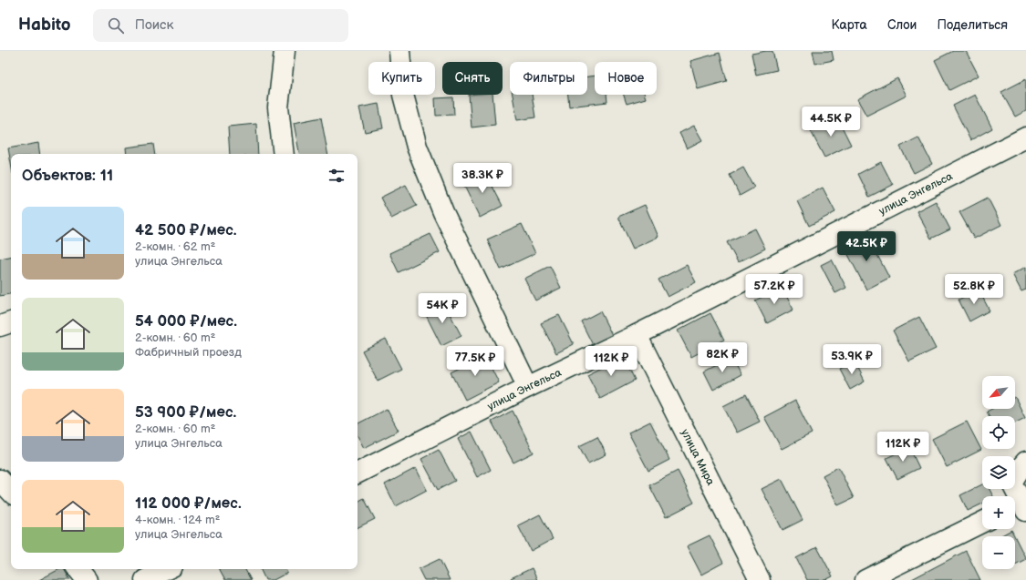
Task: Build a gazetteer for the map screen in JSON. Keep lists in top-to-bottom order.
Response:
{
  "streets": {
    "street": ["улица Энгельса", "улица Мира"]
  },
  "crossings": [
    ["улица Энгельса", "улица Мира"]
  ],
  "north": "bottom left",
  "page": {
    "header": "Habito",
    "search": "Поиск",
    "nav": ["Карта", "Слои", "Поделиться"],
    "chip": [
      "Купить",
      "Снять",
      "Фильтры",
      "Новое"
    ],
    "price": [
      "44.5K ₽",
      "38.3K ₽",
      "42.5K ₽",
      "57.2K ₽",
      "52.8K ₽",
      "54K ₽",
      "82K ₽",
      "53.9K ₽",
      "77.5K ₽",
      "112K ₽",
      "112K ₽"
    ],
    "heading": "Объектов: 11",
    "list": [
      {
        "name": "42 500 ₽/мес.",
        "note": "2-комн. · 62 m² · улица Энгельса"
      },
      {
        "name": "54 000 ₽/мес.",
        "note": "2-комн. · 60 m² · Фабричный проезд"
      },
      {
        "name": "53 900 ₽/мес.",
        "note": "2-комн. · 60 m² · улица Энгельса"
      },
      {
        "name": "112 000 ₽/мес.",
        "note": "4-комн. · 124 m² · улица Энгельса"
      }
    ],
    "map_buttons": ["+", "−"]
  }
}
